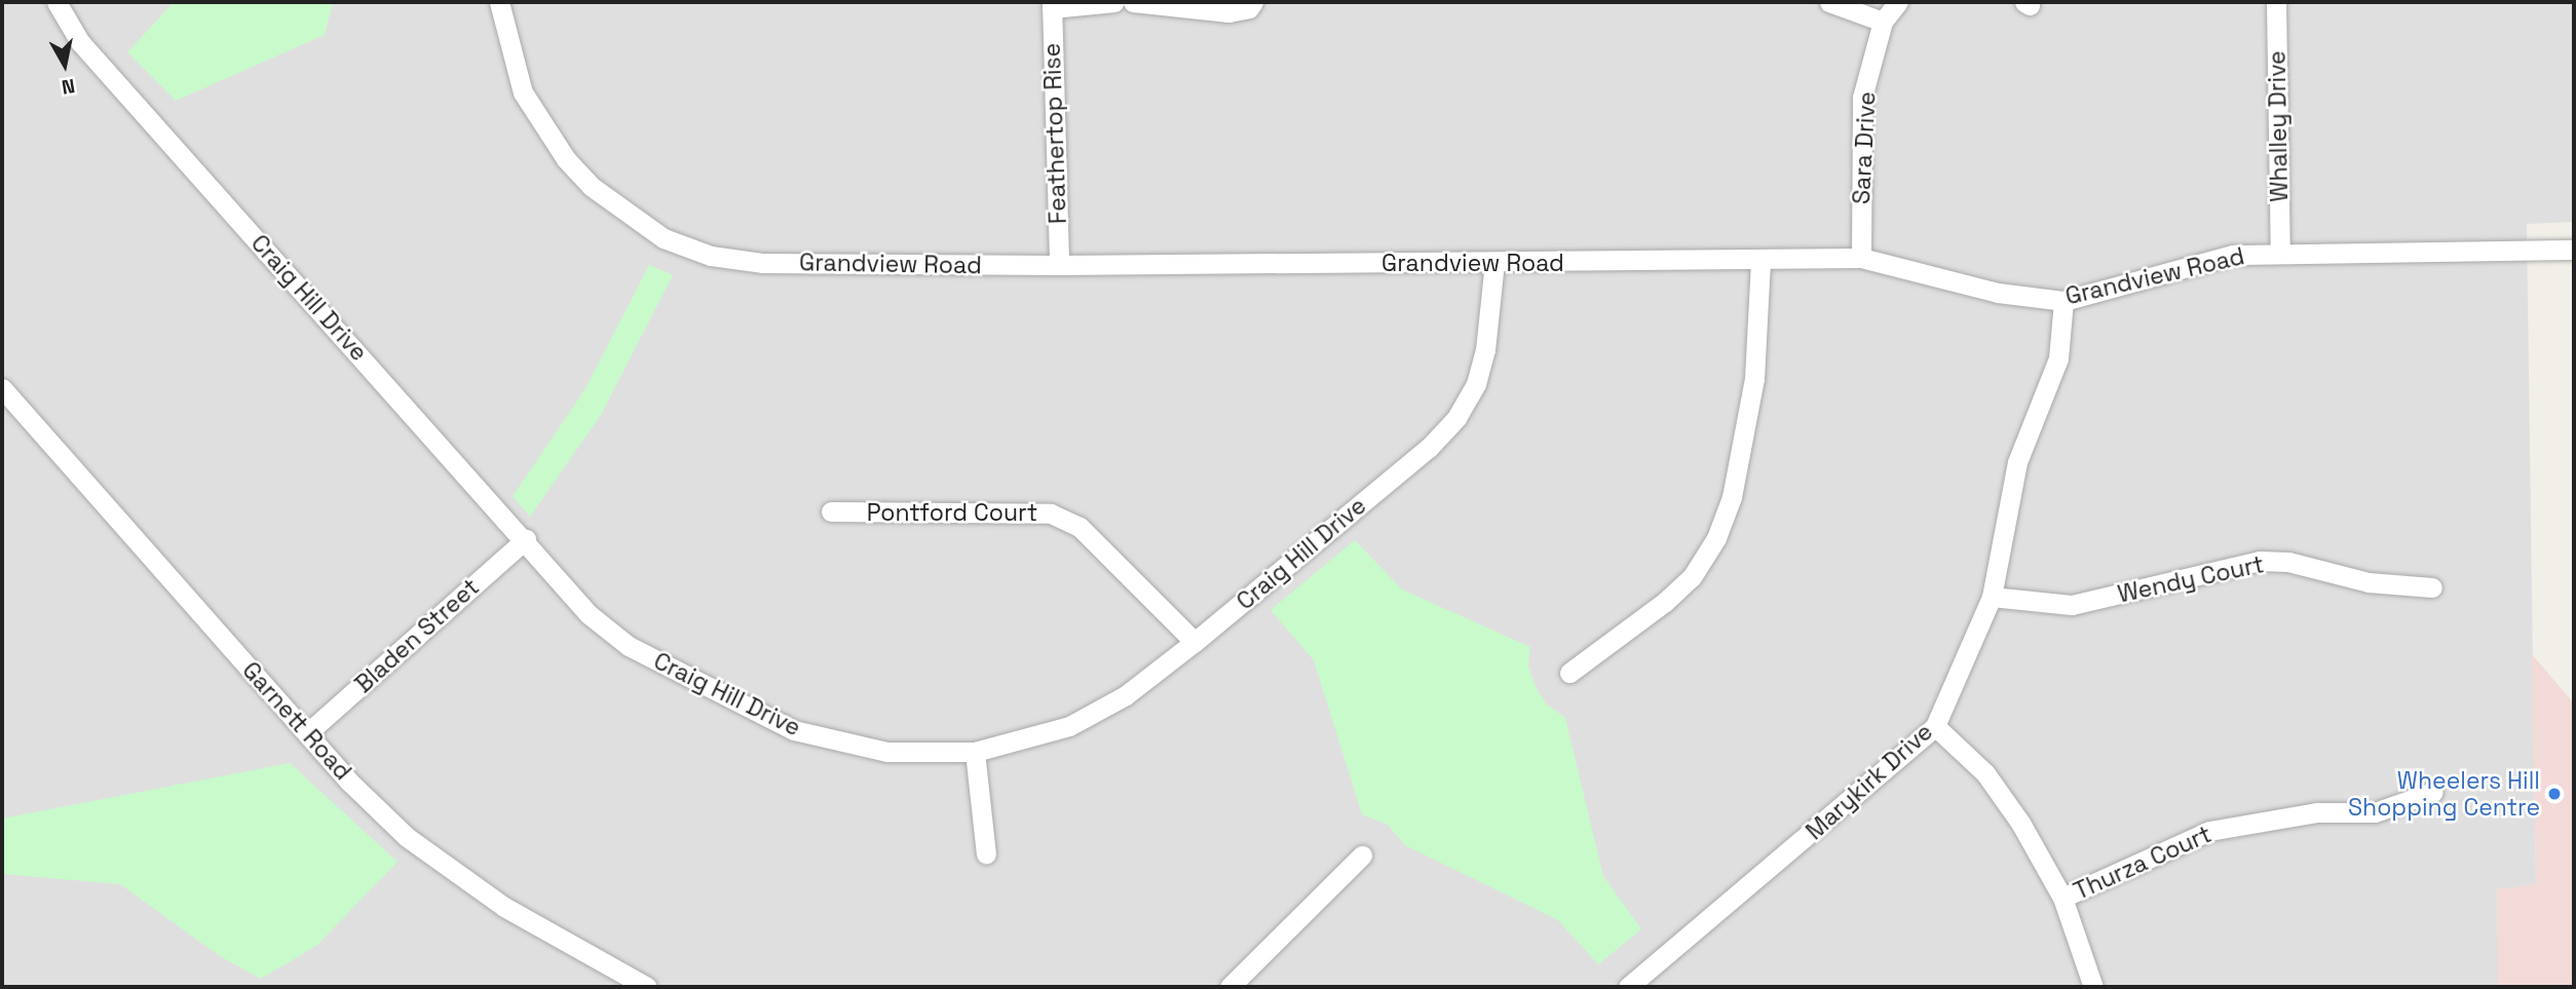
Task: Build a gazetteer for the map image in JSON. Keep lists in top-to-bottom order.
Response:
{
  "streets": {
    "street": [
      "Whalley Drive",
      "Feathertop Rise",
      "Sara Drive",
      "Grandview Road",
      "Craig Hill Drive",
      "Pontford Court",
      "Wendy Court",
      "Bladen Street",
      "Garnett Road",
      "Marykirk Drive",
      "Thurza Court"
    ]
  },
  "crossings": [
    ["Whalley Drive", "Grandview Road"],
    ["Feathertop Rise", "Grandview Road"],
    ["Sara Drive", "Grandview Road"],
    ["Grandview Road", "Craig Hill Drive"],
    ["Grandview Road", "Marykirk Drive"],
    ["Craig Hill Drive", "Pontford Court"],
    ["Craig Hill Drive", "Bladen Street"],
    ["Wendy Court", "Marykirk Drive"],
    ["Bladen Street", "Garnett Road"]
  ],
  "places": ["Wheelers Hill Shopping Centre"],
  "north": "bottom"
}
